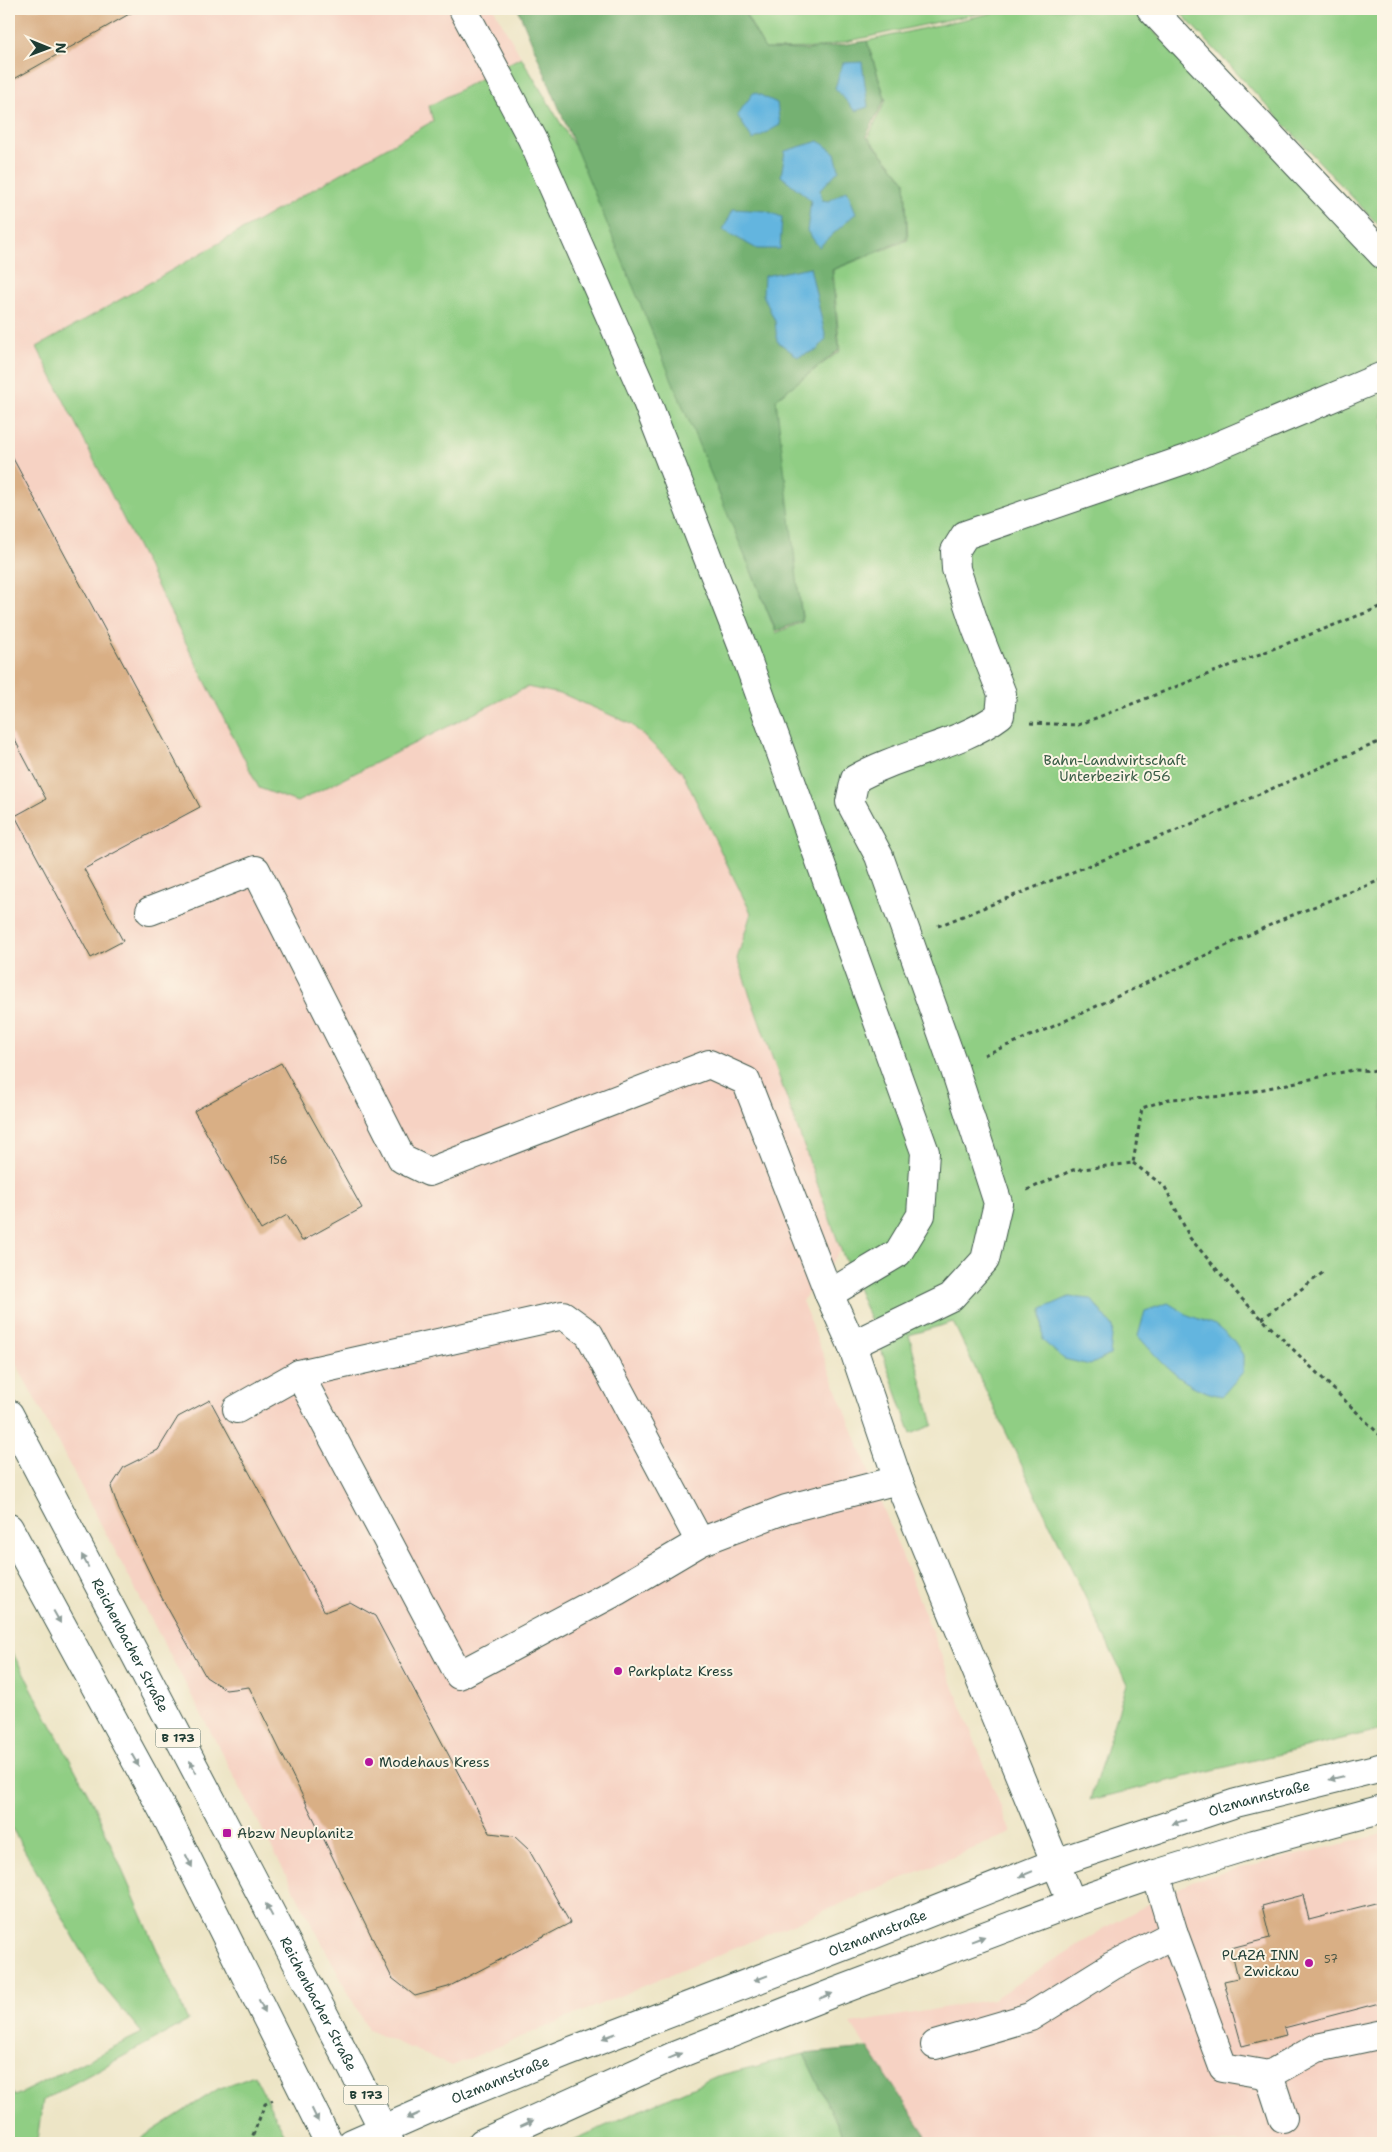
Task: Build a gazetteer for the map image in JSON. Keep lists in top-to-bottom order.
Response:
{
  "streets": {
    "main road": ["Reichenbacher Straße", "B 173", "Olzmannstraße"]
  },
  "crossings": [
    ["Reichenbacher Straße", "Olzmannstraße"]
  ],
  "parks": ["Bahn-Landwirtschaft Unterbezirk 056"],
  "places": {
    "other": ["Parkplatz Kress", "Modehaus Kress", "PLAZA INN Zwickau"],
    "transit": ["Abzw Neuplanitz"]
  },
  "house_numbers": ["156", "57"],
  "north": "right"
}
